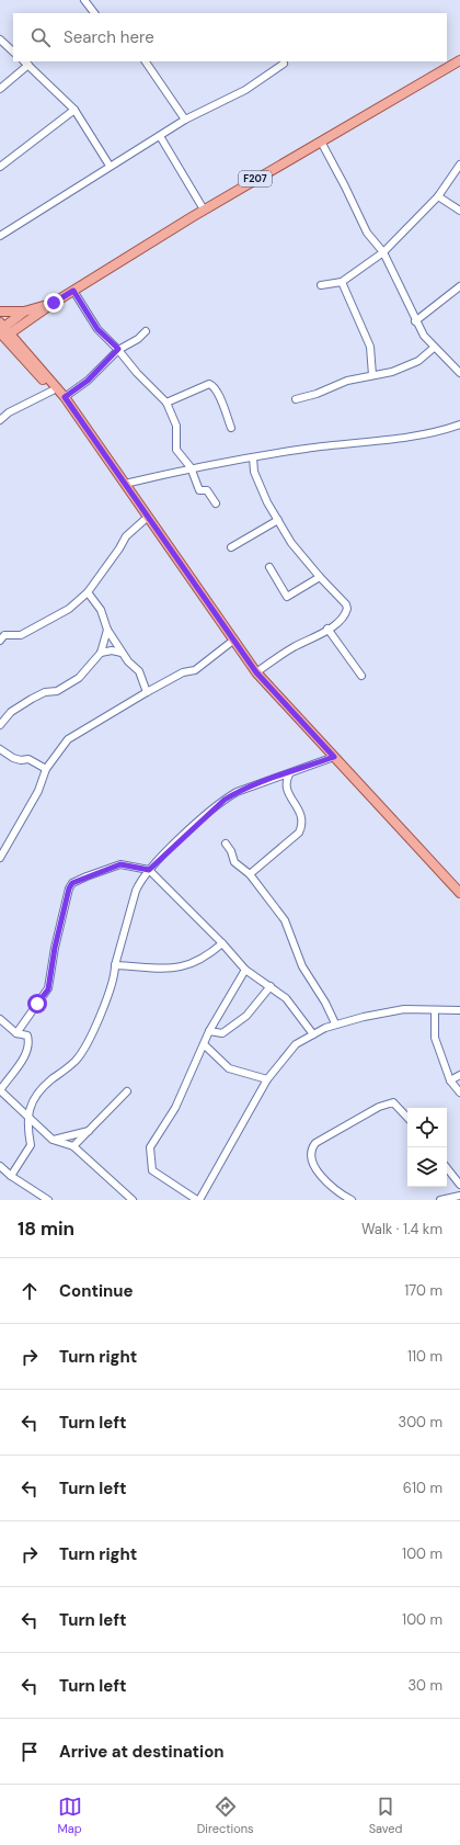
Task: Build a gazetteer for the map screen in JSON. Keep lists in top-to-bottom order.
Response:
{
  "streets": {
    "main road": ["F207"]
  },
  "page": {
    "search": "Search here",
    "heading": ["18 min", "Walk · 1.4 km"],
    "list": [
      ["Continue", "170 m"],
      ["Turn right", "110 m"],
      ["Turn left", "300 m"],
      ["Turn left", "610 m"],
      ["Turn right", "100 m"],
      ["Turn left", "100 m"],
      ["Turn left", "30 m"],
      "Arrive at destination"
    ],
    "nav": ["Map", "Directions", "Saved"]
  }
}
